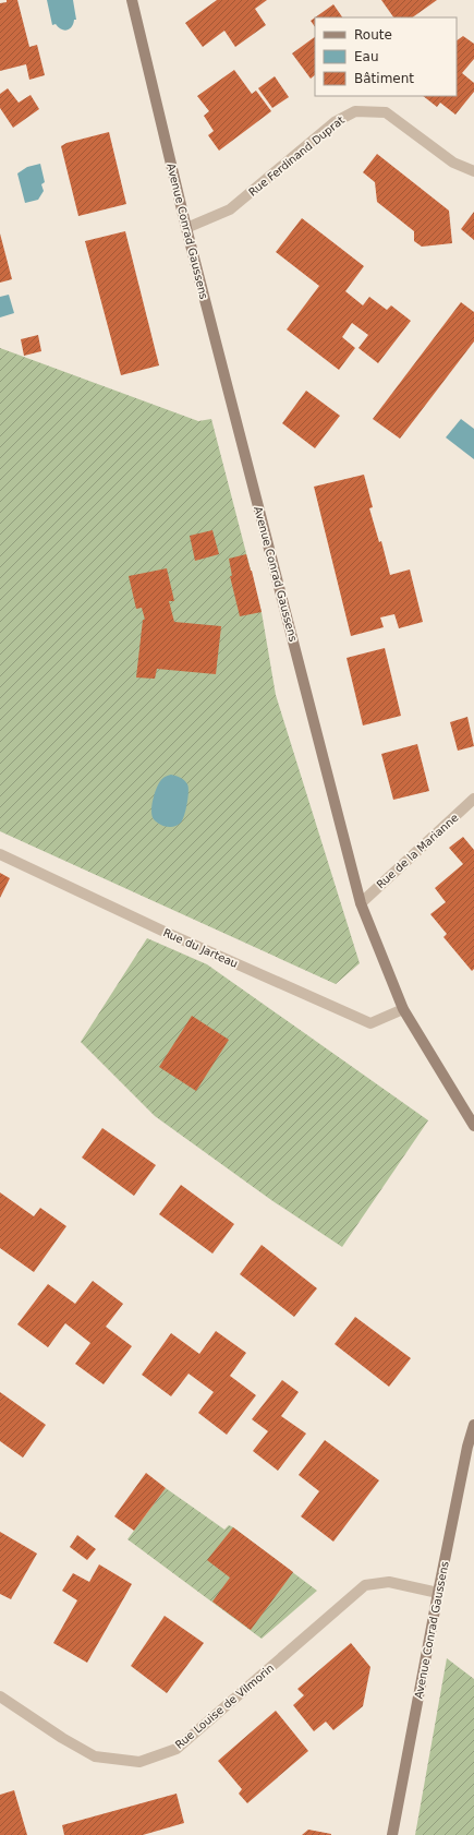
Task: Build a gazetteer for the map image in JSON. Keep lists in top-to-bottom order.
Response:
{
  "streets": {
    "street": [
      "Rue Ferdinand Duprat",
      "Avenue Conrad Gaussens",
      "Rue de la Marianne",
      "Rue du Jarteau",
      "Rue Louise de Vilmorin"
    ]
  },
  "crossings": [
    ["Rue Ferdinand Duprat", "Avenue Conrad Gaussens"],
    ["Avenue Conrad Gaussens", "Rue de la Marianne"],
    ["Avenue Conrad Gaussens", "Rue du Jarteau"],
    ["Avenue Conrad Gaussens", "Rue Louise de Vilmorin"]
  ],
  "legend": ["Route", "Eau", "Bâtiment"]
}
